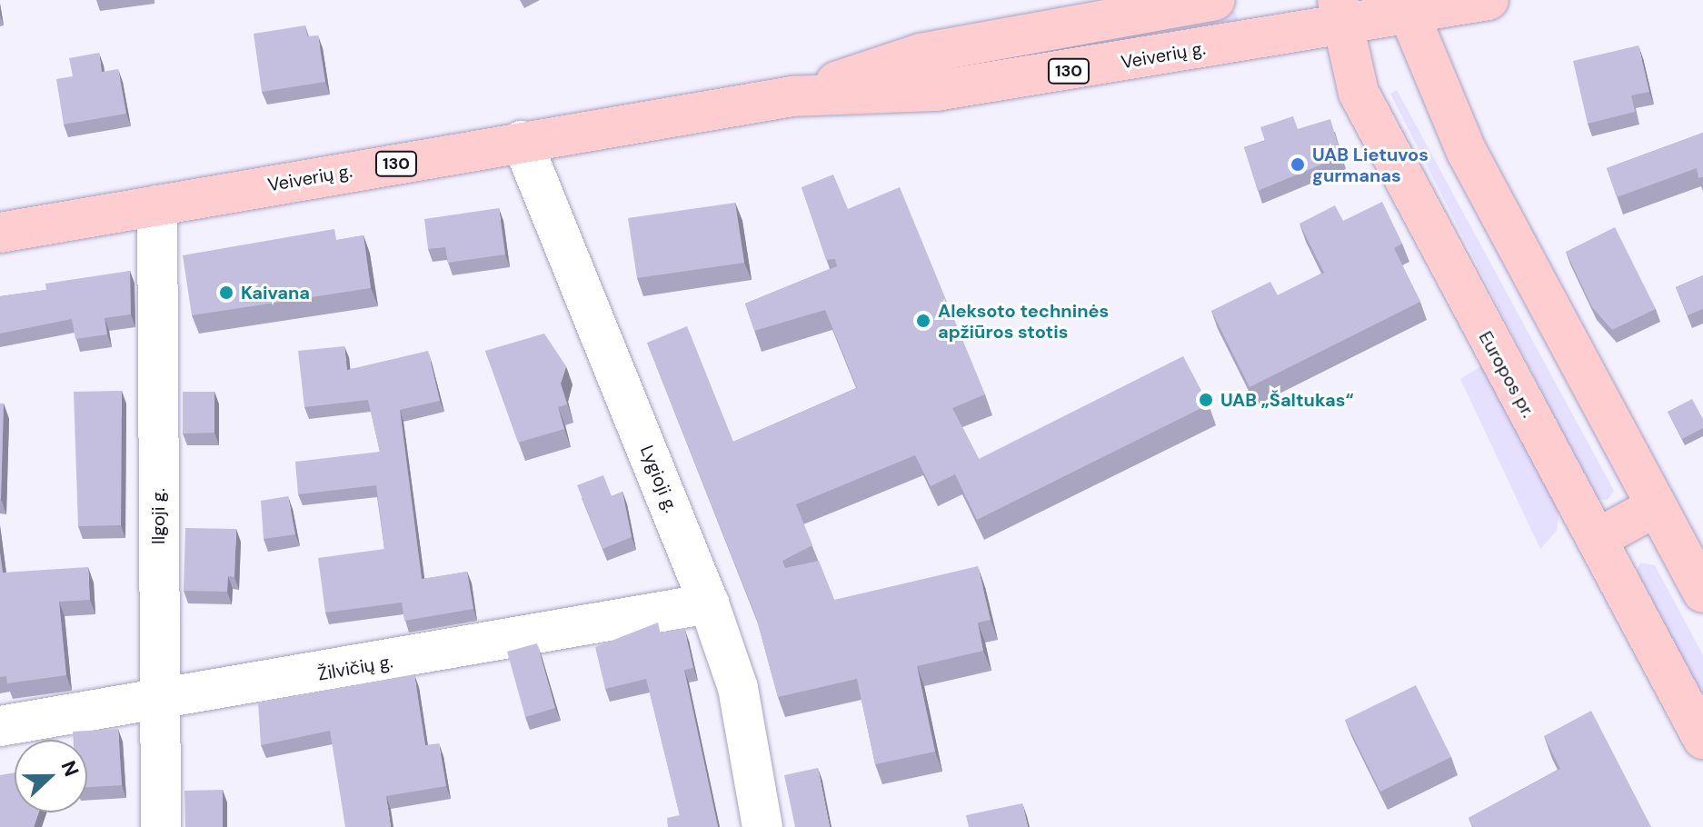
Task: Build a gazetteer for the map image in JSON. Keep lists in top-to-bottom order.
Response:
{
  "streets": {
    "main road": ["Veiverių g.", "130", "Europos pr."],
    "street": ["Lygioji g.", "Ilgoji g.", "Žilvičių g."]
  },
  "crossings": [
    ["Veiverių g.", "Europos pr."],
    ["Veiverių g.", "Lygioji g."],
    ["Veiverių g.", "Ilgoji g."],
    ["Lygioji g.", "Žilvičių g."],
    ["Ilgoji g.", "Žilvičių g."]
  ],
  "places": [
    "UAB Lietuvos gurmanas",
    "Kaivana",
    "Aleksoto techninės apžiūros stotis",
    "UAB „Šaltukas“"
  ],
  "north": "right"
}
